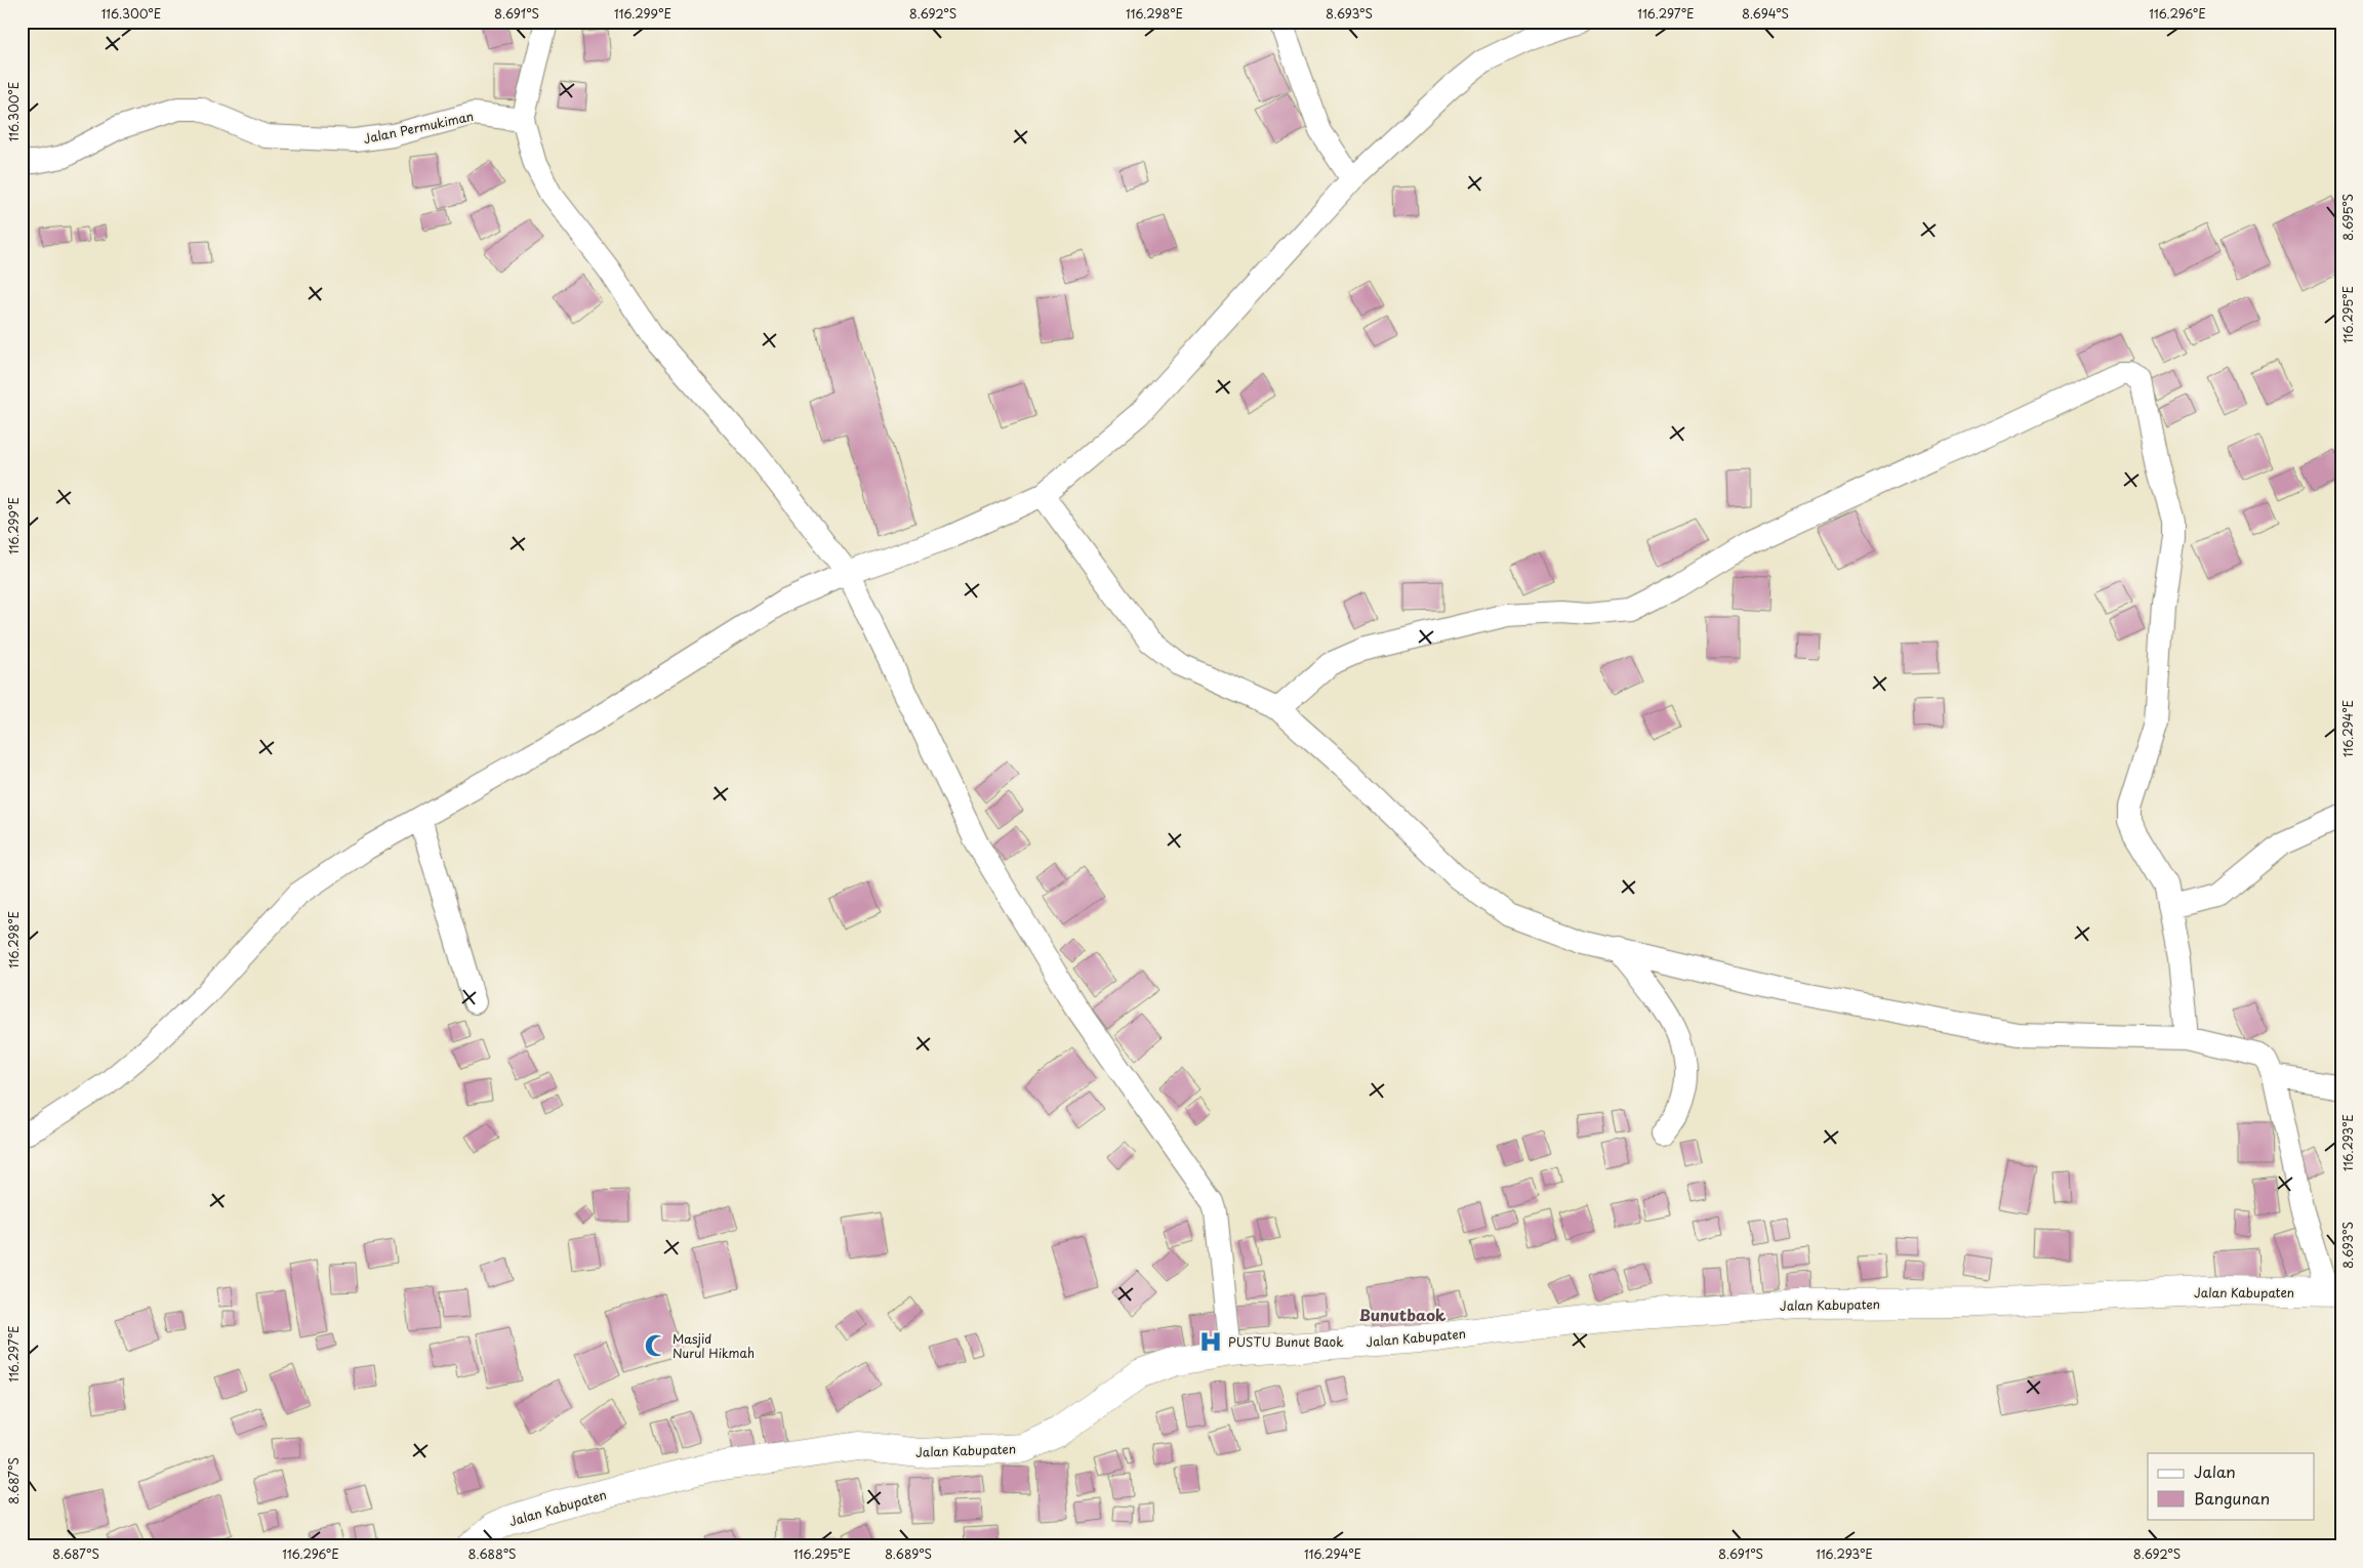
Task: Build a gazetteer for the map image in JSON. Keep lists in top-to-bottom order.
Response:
{
  "streets": {
    "street": ["Jalan Permukiman", "Jalan Kabupaten"]
  },
  "districts": ["Bunutbaok"],
  "places": {
    "hospital": ["PUSTU Bunut Baok"],
    "mosque": ["Masjid Nurul Hikmah"]
  },
  "legend": ["Jalan", "Bangunan"],
  "coordinates": [
    "116.300°E",
    "8.691°S",
    "116.299°E",
    "8.692°S",
    "116.298°E",
    "8.693°S",
    "116.297°E",
    "8.694°S",
    "116.296°E",
    "8.695°S",
    "116.295°E",
    "116.294°E",
    "116.293°E",
    "8.687°S",
    "8.688°S",
    "8.689°S"
  ]
}
